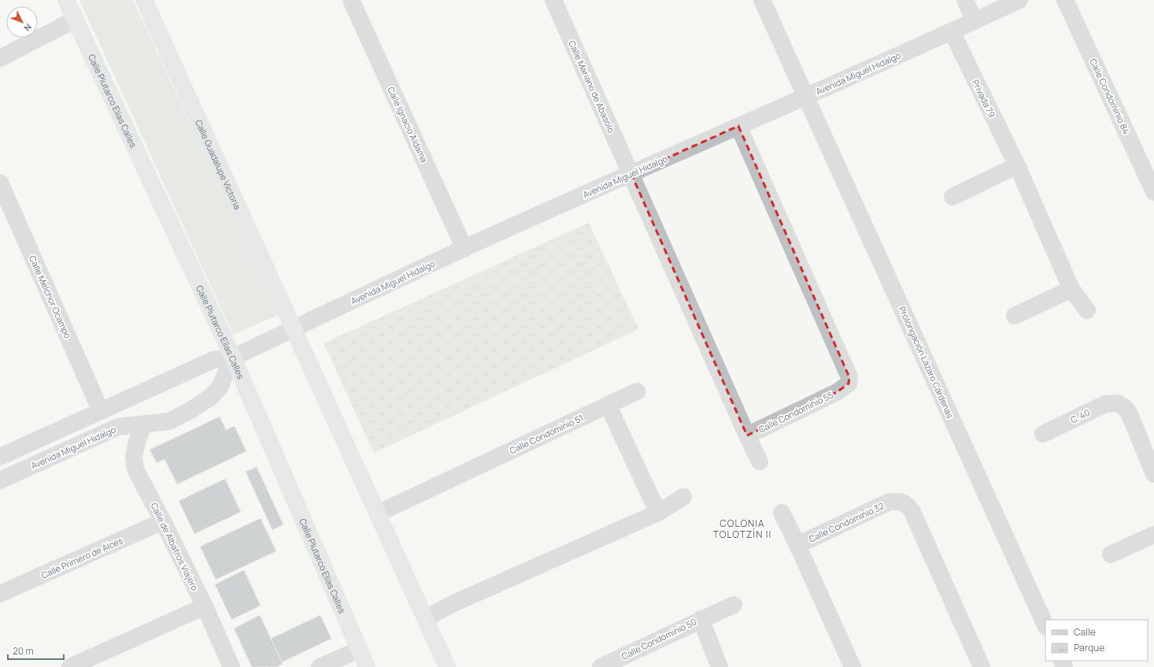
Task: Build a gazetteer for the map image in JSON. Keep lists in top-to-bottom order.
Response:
{
  "streets": {
    "main road": ["Calle Plutarco Elías Calles", "Calle Guadalupe Victoria"],
    "street": [
      "Avenida Miguel Hidalgo",
      "Calle Mariano de Abasolo",
      "Calle Condominio 84",
      "Privada 79",
      "Calle Ignacio Aldama",
      "Calle Melchor Ocampo",
      "Prolongación Lázaro Cárdenas",
      "Calle Condominio 55",
      "C. 40",
      "Calle Condominio 51",
      "Calle Condominio 32",
      "Calle de Albatros Viajero",
      "Calle Primero de Alces",
      "Calle Condominio 50"
    ]
  },
  "crossings": [
    ["Avenida Miguel Hidalgo", "Calle Mariano de Abasolo"],
    ["Avenida Miguel Hidalgo", "Privada 79"],
    ["Avenida Miguel Hidalgo", "Calle Plutarco Elías Calles"],
    ["Avenida Miguel Hidalgo", "Calle Ignacio Aldama"],
    ["Avenida Miguel Hidalgo", "Calle Guadalupe Victoria"],
    ["Avenida Miguel Hidalgo", "Calle Melchor Ocampo"],
    ["Avenida Miguel Hidalgo", "Prolongación Lázaro Cárdenas"],
    ["Avenida Miguel Hidalgo", "Calle Condominio 55"],
    ["Avenida Miguel Hidalgo", "Calle de Albatros Viajero"],
    ["Calle de Albatros Viajero", "Calle Primero de Alces"]
  ],
  "districts": ["COLONIA TOLOTZÍN II"],
  "legend": ["Calle", "Parque"],
  "scale_bar": "20 m",
  "north": "bottom right"
}
